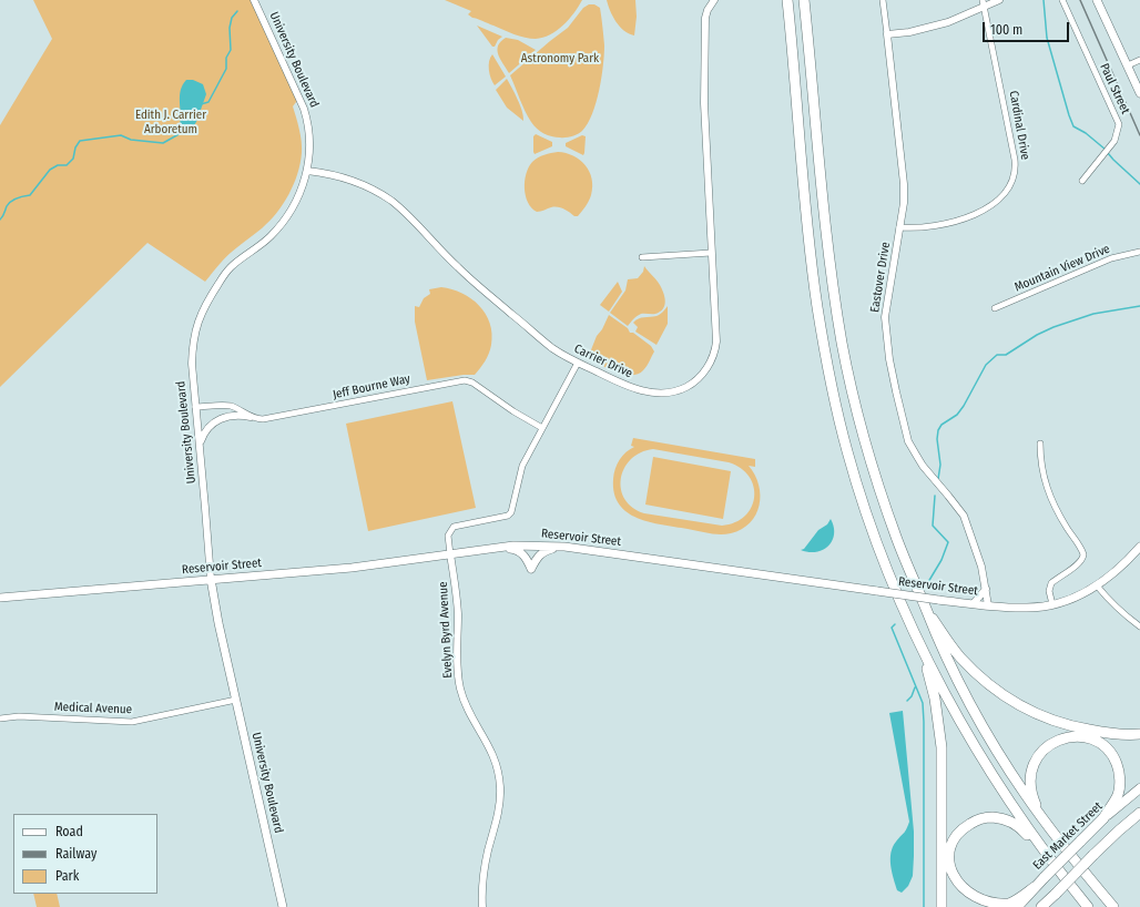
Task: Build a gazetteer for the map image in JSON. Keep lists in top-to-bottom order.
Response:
{
  "streets": {
    "highway": ["East Market Street"],
    "main road": ["University Boulevard", "Reservoir Street"],
    "street": [
      "Paul Street",
      "Cardinal Drive",
      "Mountain View Drive",
      "Eastover Drive",
      "Carrier Drive",
      "Jeff Bourne Way",
      "Evelyn Byrd Avenue",
      "Medical Avenue"
    ]
  },
  "crossings": [
    ["University Boulevard", "Carrier Drive"],
    ["University Boulevard", "Jeff Bourne Way"],
    ["University Boulevard", "Reservoir Street"],
    ["University Boulevard", "Medical Avenue"],
    ["Cardinal Drive", "Eastover Drive"],
    ["Eastover Drive", "Reservoir Street"],
    ["Reservoir Street", "Evelyn Byrd Avenue"]
  ],
  "parks": ["Astronomy Park", "Edith J. Carrier Arboretum"],
  "legend": ["Road", "Railway", "Park"],
  "scale_bar": "100 m"
}
